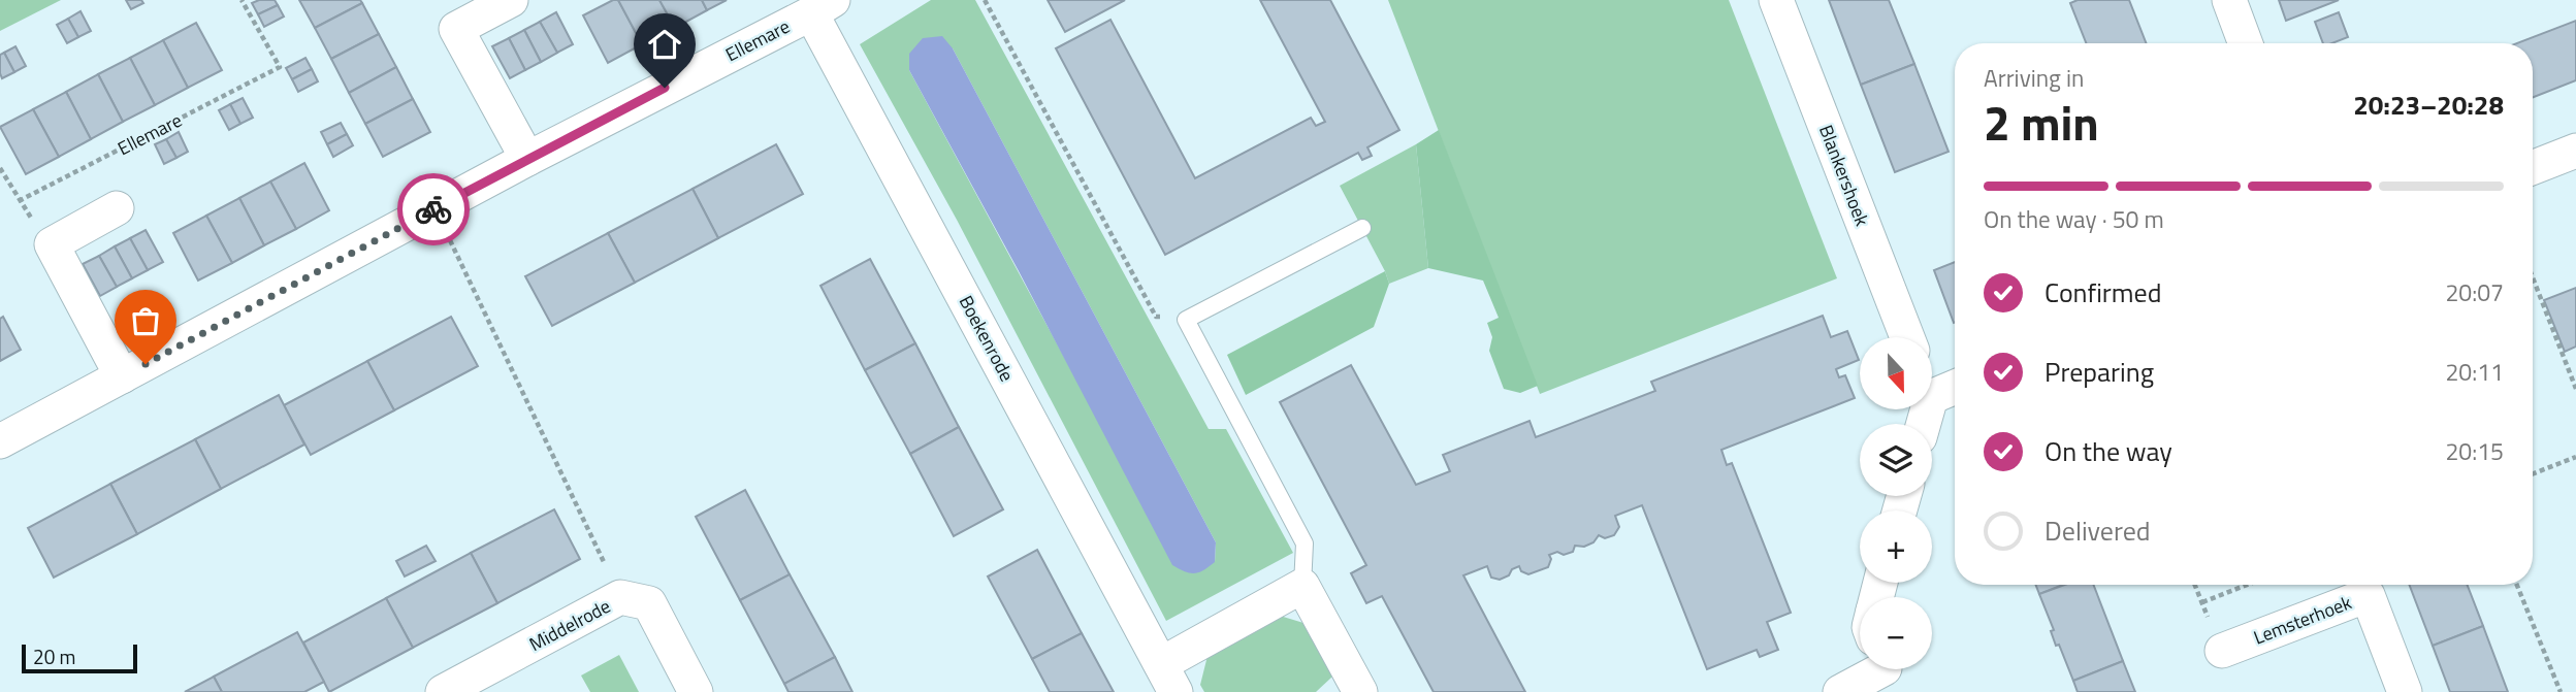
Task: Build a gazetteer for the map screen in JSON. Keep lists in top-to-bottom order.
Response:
{
  "streets": {
    "street": [
      "Ellemare",
      "Blankershoek",
      "Boekenrode",
      "Lemsterhoek",
      "Middelrode"
    ]
  },
  "crossings": [
    ["Ellemare", "Boekenrode"]
  ],
  "scale_bar": "20 m",
  "north": "bottom",
  "page": {
    "heading": ["2 min", "Arriving in", "20:23–20:28"],
    "bar": "On the way · 50 m",
    "list": [
      ["Confirmed", "20:07"],
      ["Preparing", "20:11"],
      ["On the way", "20:15"],
      "Delivered"
    ],
    "map_buttons": ["+", "−"],
    "scale": "20 m"
  }
}
